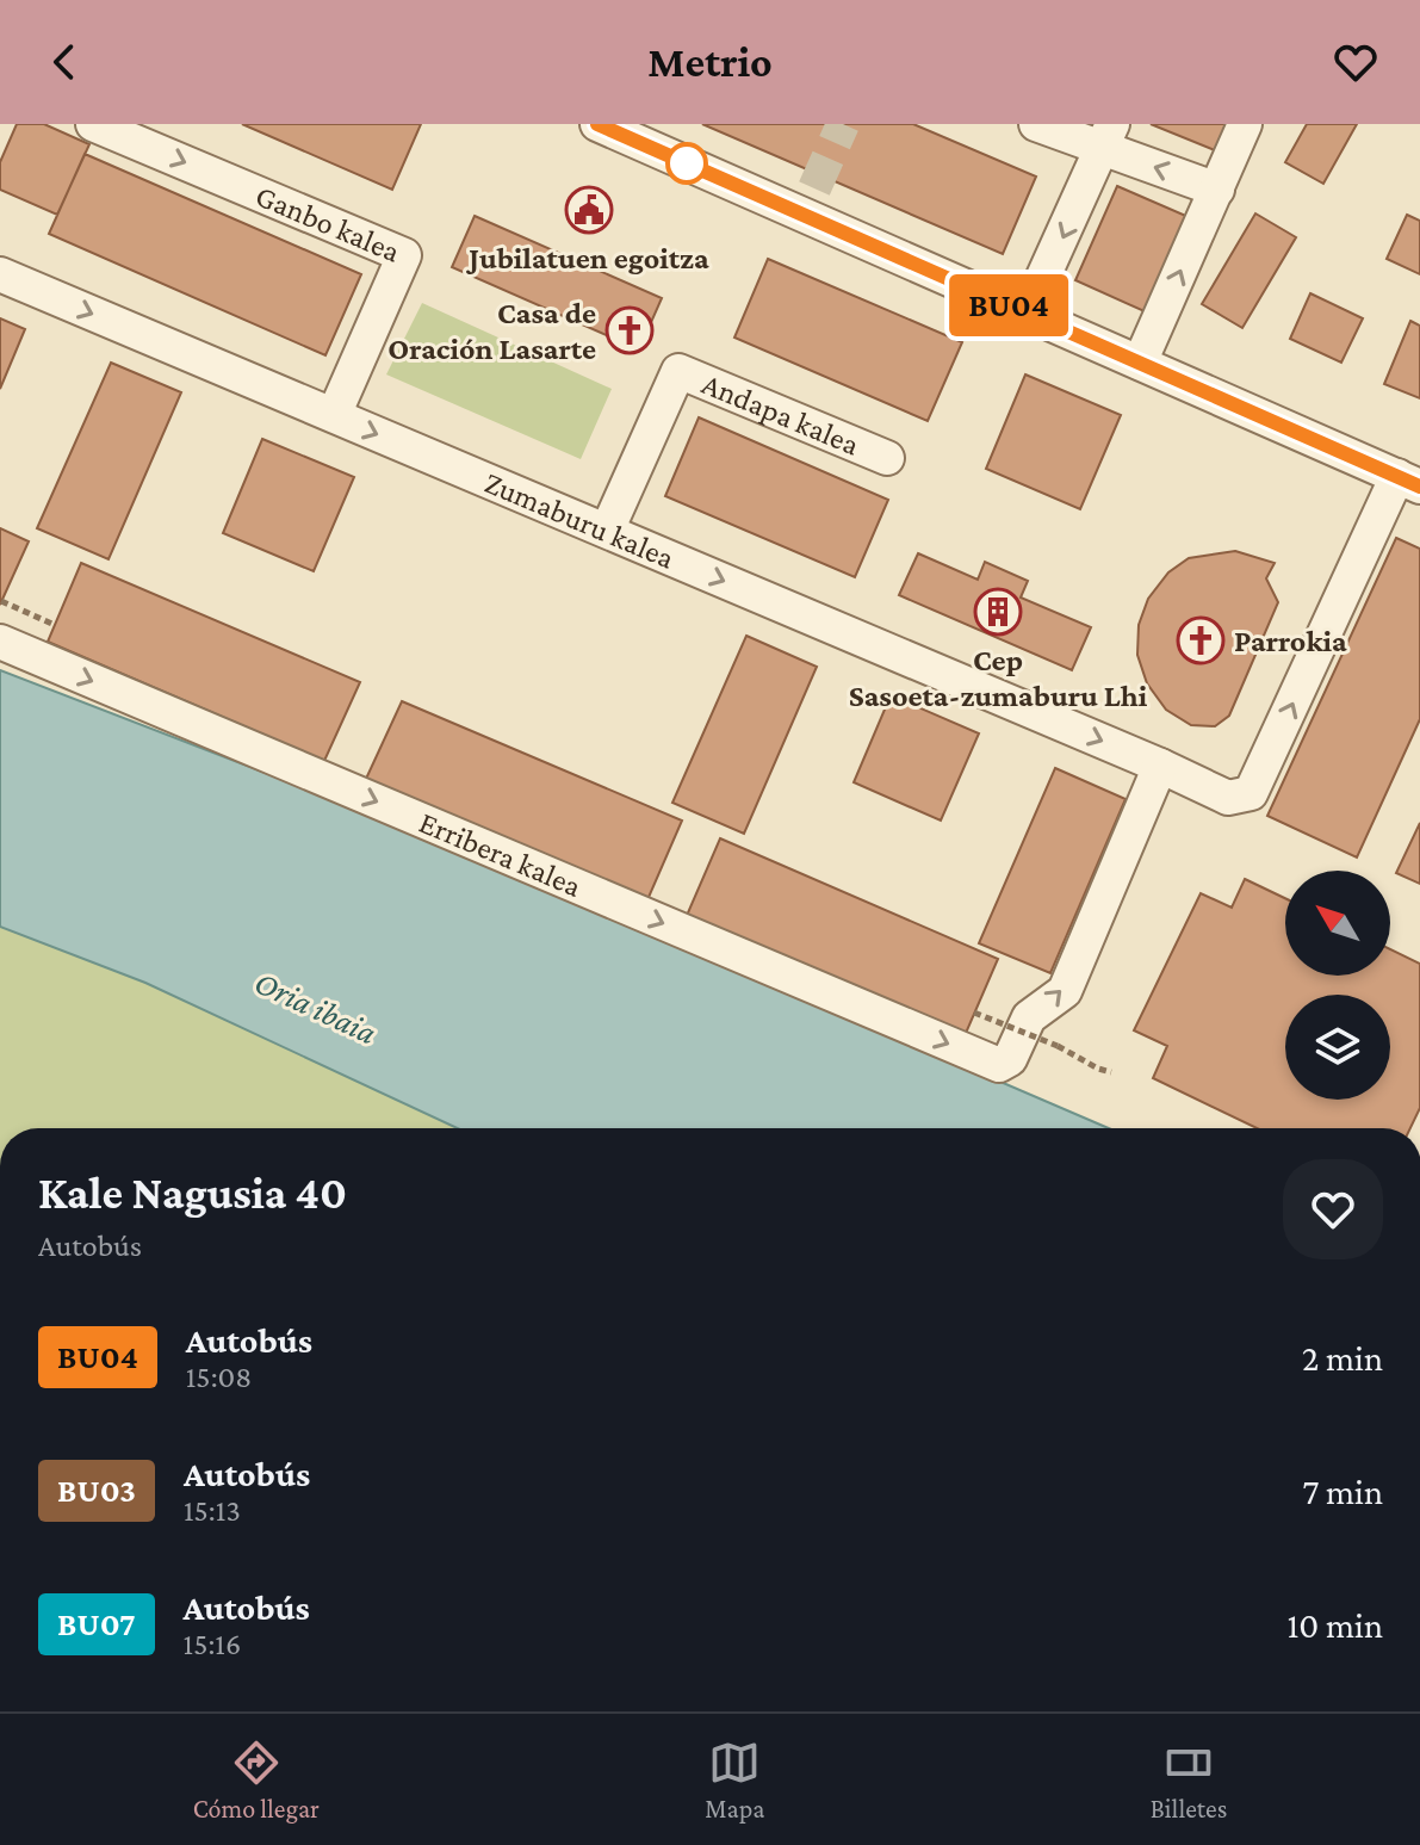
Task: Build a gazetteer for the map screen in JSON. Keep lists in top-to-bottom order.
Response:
{
  "streets": {
    "street": [
      "Ganbo kalea",
      "Andapa kalea",
      "Zumaburu kalea",
      "Erribera kalea"
    ]
  },
  "crossings": [
    ["Ganbo kalea", "Zumaburu kalea"],
    ["Andapa kalea", "Zumaburu kalea"],
    ["Zumaburu kalea", "Erribera kalea"]
  ],
  "one_way": ["Zumaburu kalea", "Erribera kalea"],
  "water": ["Oria ibaia"],
  "places": {
    "public building": ["Jubilatuen egoitza"],
    "church": ["Casa de Oración Lasarte", "Parrokia"],
    "building": ["Cep Sasoeta-zumaburu Lhi"]
  },
  "lines": ["bus line BU04"],
  "north": "top left",
  "page": {
    "header": "Metrio",
    "on_map": "BU04",
    "heading": ["Kale Nagusia 40", "Autobús"],
    "list": [
      {
        "mark": "BU04",
        "name": "Autobús",
        "note": "15:08",
        "value": "2 min"
      },
      {
        "mark": "BU03",
        "name": "Autobús",
        "note": "15:13",
        "value": "7 min"
      },
      {
        "mark": "BU07",
        "name": "Autobús",
        "note": "15:16",
        "value": "10 min"
      }
    ],
    "tabs": ["Cómo llegar", "Mapa", "Billetes"]
  }
}
